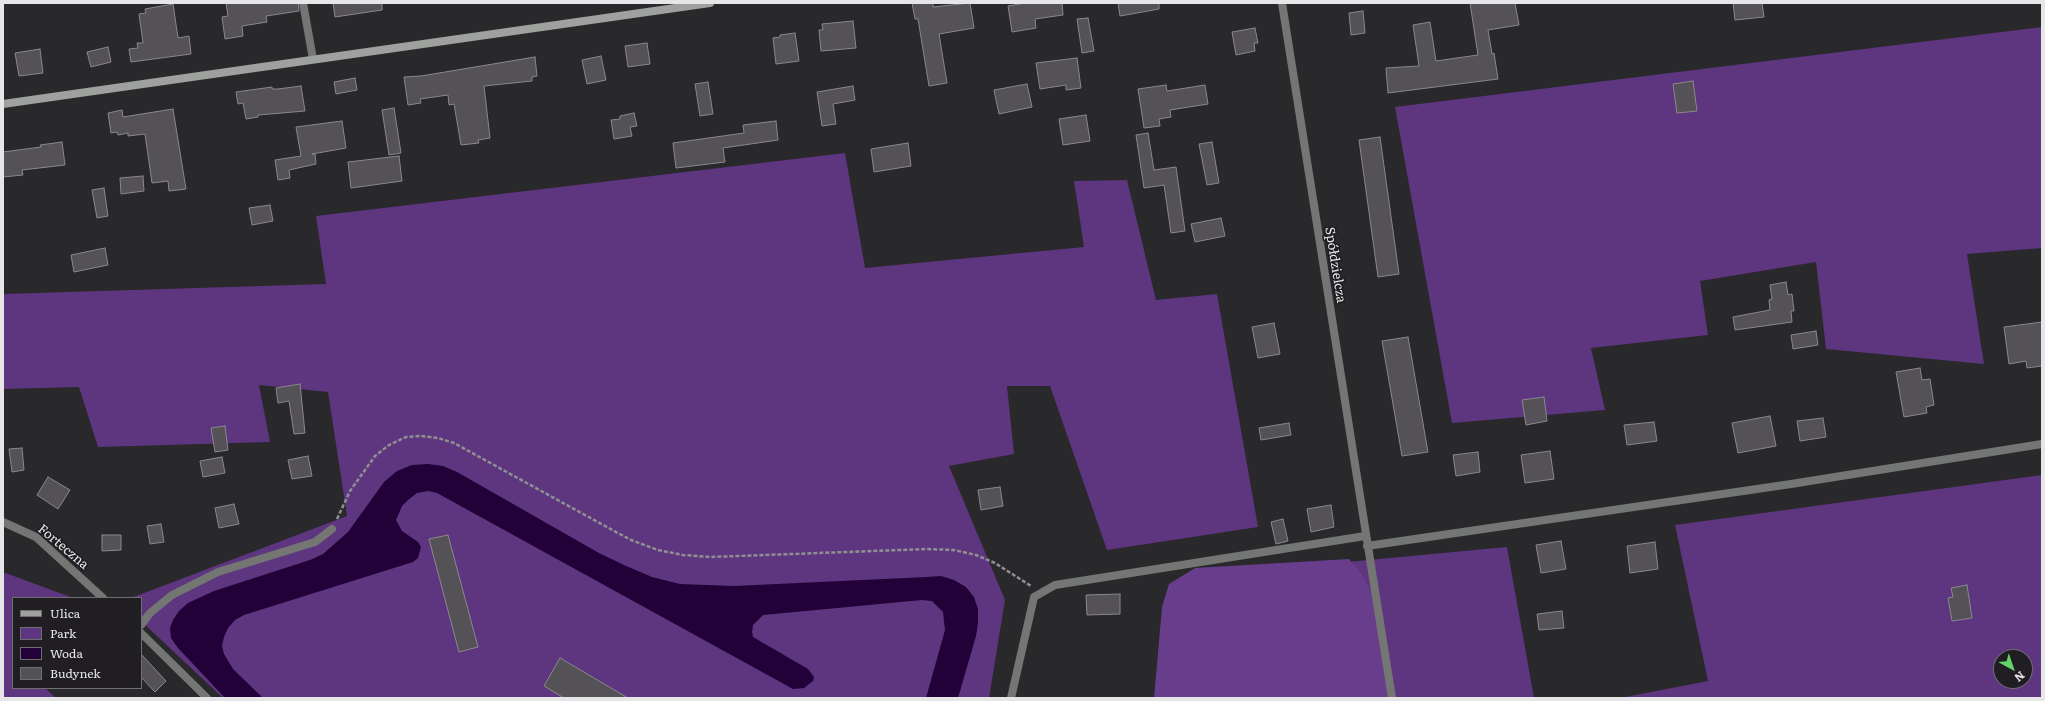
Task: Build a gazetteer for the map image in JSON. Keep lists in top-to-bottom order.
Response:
{
  "streets": {
    "street": ["Spółdzielcza", "Forteczna"]
  },
  "legend": [
    "Ulica",
    "Park",
    "Woda",
    "Budynek"
  ],
  "north": "bottom right"
}
